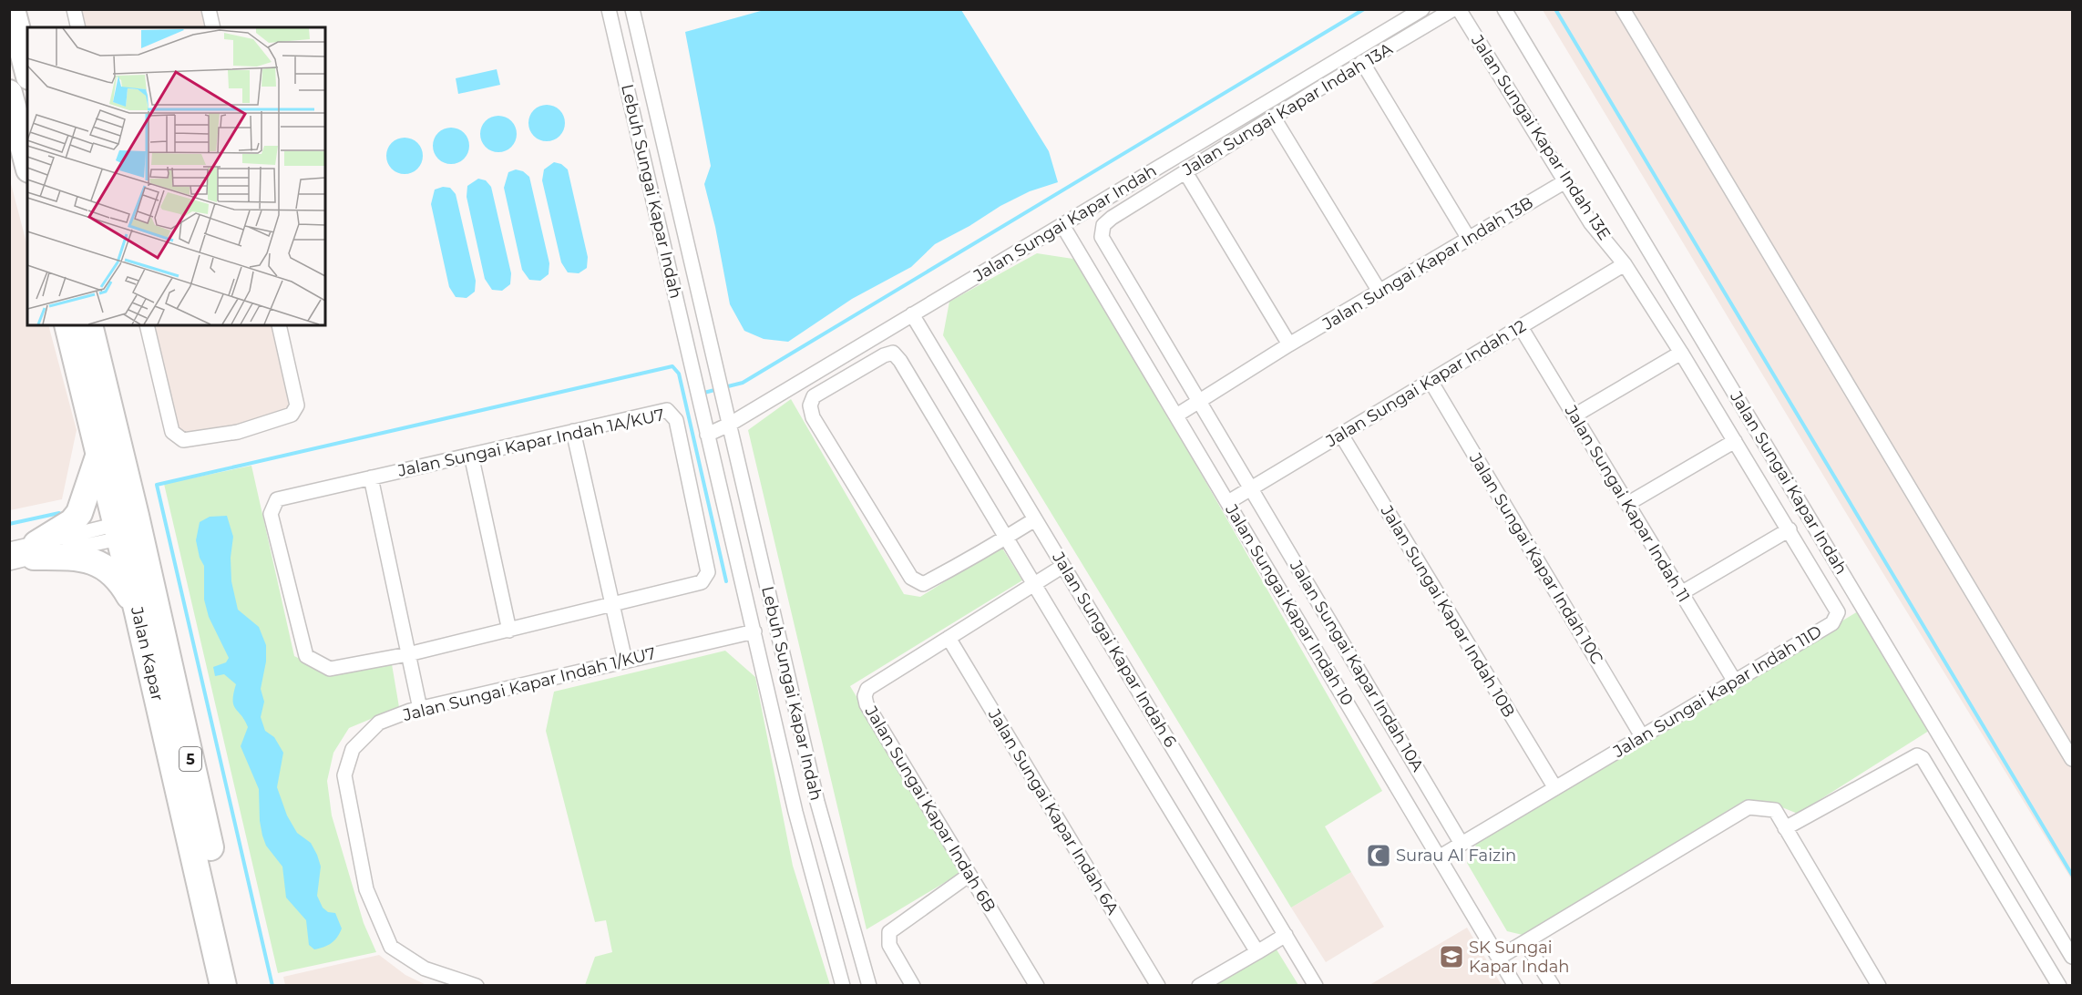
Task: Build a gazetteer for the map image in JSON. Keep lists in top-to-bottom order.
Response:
{
  "streets": {
    "highway": ["Jalan Kapar", "5"],
    "street": [
      "Jalan Sungai Kapar Indah 13A",
      "Jalan Sungai Kapar Indah 13E",
      "Lebuh Sungai Kapar Indah",
      "Jalan Sungai Kapar Indah",
      "Jalan Sungai Kapar Indah 13B",
      "Jalan Sungai Kapar Indah 12",
      "Jalan Sungai Kapar Indah 1A/KU7",
      "Jalan Sungai Kapar Indah 11",
      "Jalan Sungai Kapar Indah 10C",
      "Jalan Sungai Kapar Indah 10",
      "Jalan Sungai Kapar Indah 10B",
      "Jalan Sungai Kapar Indah 6",
      "Jalan Sungai Kapar Indah 10A",
      "Jalan Sungai Kapar Indah 1/KU7",
      "Jalan Sungai Kapar Indah 11D",
      "Jalan Sungai Kapar Indah 6B",
      "Jalan Sungai Kapar Indah 6A"
    ]
  },
  "crossings": [
    ["Jalan Sungai Kapar Indah 13A", "Jalan Sungai Kapar Indah 13B"],
    ["Jalan Sungai Kapar Indah 13A", "Jalan Sungai Kapar Indah 12"],
    ["Jalan Sungai Kapar Indah 13A", "Jalan Sungai Kapar Indah 10A"],
    ["Jalan Sungai Kapar Indah 13E", "Jalan Sungai Kapar Indah 13B"],
    ["Jalan Sungai Kapar Indah 13E", "Jalan Sungai Kapar Indah 12"],
    ["Jalan Sungai Kapar Indah 13E", "Jalan Sungai Kapar Indah 11D"],
    ["Lebuh Sungai Kapar Indah", "Jalan Sungai Kapar Indah"],
    ["Lebuh Sungai Kapar Indah", "Jalan Sungai Kapar Indah 1/KU7"],
    ["Jalan Sungai Kapar Indah", "Jalan Sungai Kapar Indah 10"],
    ["Jalan Sungai Kapar Indah", "Jalan Sungai Kapar Indah 6"],
    ["Jalan Sungai Kapar Indah 13B", "Jalan Sungai Kapar Indah 10"],
    ["Jalan Sungai Kapar Indah 12", "Jalan Sungai Kapar Indah 11"],
    ["Jalan Sungai Kapar Indah 12", "Jalan Sungai Kapar Indah 10C"],
    ["Jalan Sungai Kapar Indah 12", "Jalan Sungai Kapar Indah 10"],
    ["Jalan Sungai Kapar Indah 12", "Jalan Sungai Kapar Indah 10B"],
    ["Jalan Sungai Kapar Indah 12", "Jalan Sungai Kapar Indah 10A"],
    ["Jalan Sungai Kapar Indah 12", "Jalan Sungai Kapar Indah 11D"],
    ["Jalan Sungai Kapar Indah 11", "Jalan Sungai Kapar Indah 11D"],
    ["Jalan Sungai Kapar Indah 10C", "Jalan Sungai Kapar Indah 11D"],
    ["Jalan Sungai Kapar Indah 10", "Jalan Sungai Kapar Indah 11D"],
    ["Jalan Sungai Kapar Indah 10B", "Jalan Sungai Kapar Indah 11D"],
    ["Jalan Sungai Kapar Indah 6", "Jalan Sungai Kapar Indah 6B"],
    ["Jalan Sungai Kapar Indah 10A", "Jalan Sungai Kapar Indah 11D"],
    ["Jalan Sungai Kapar Indah 6B", "Jalan Sungai Kapar Indah 6A"]
  ],
  "places": {
    "mosque": ["Surau Al Faizin"],
    "school or university": ["SK Sungai Kapar Indah"]
  }
}
